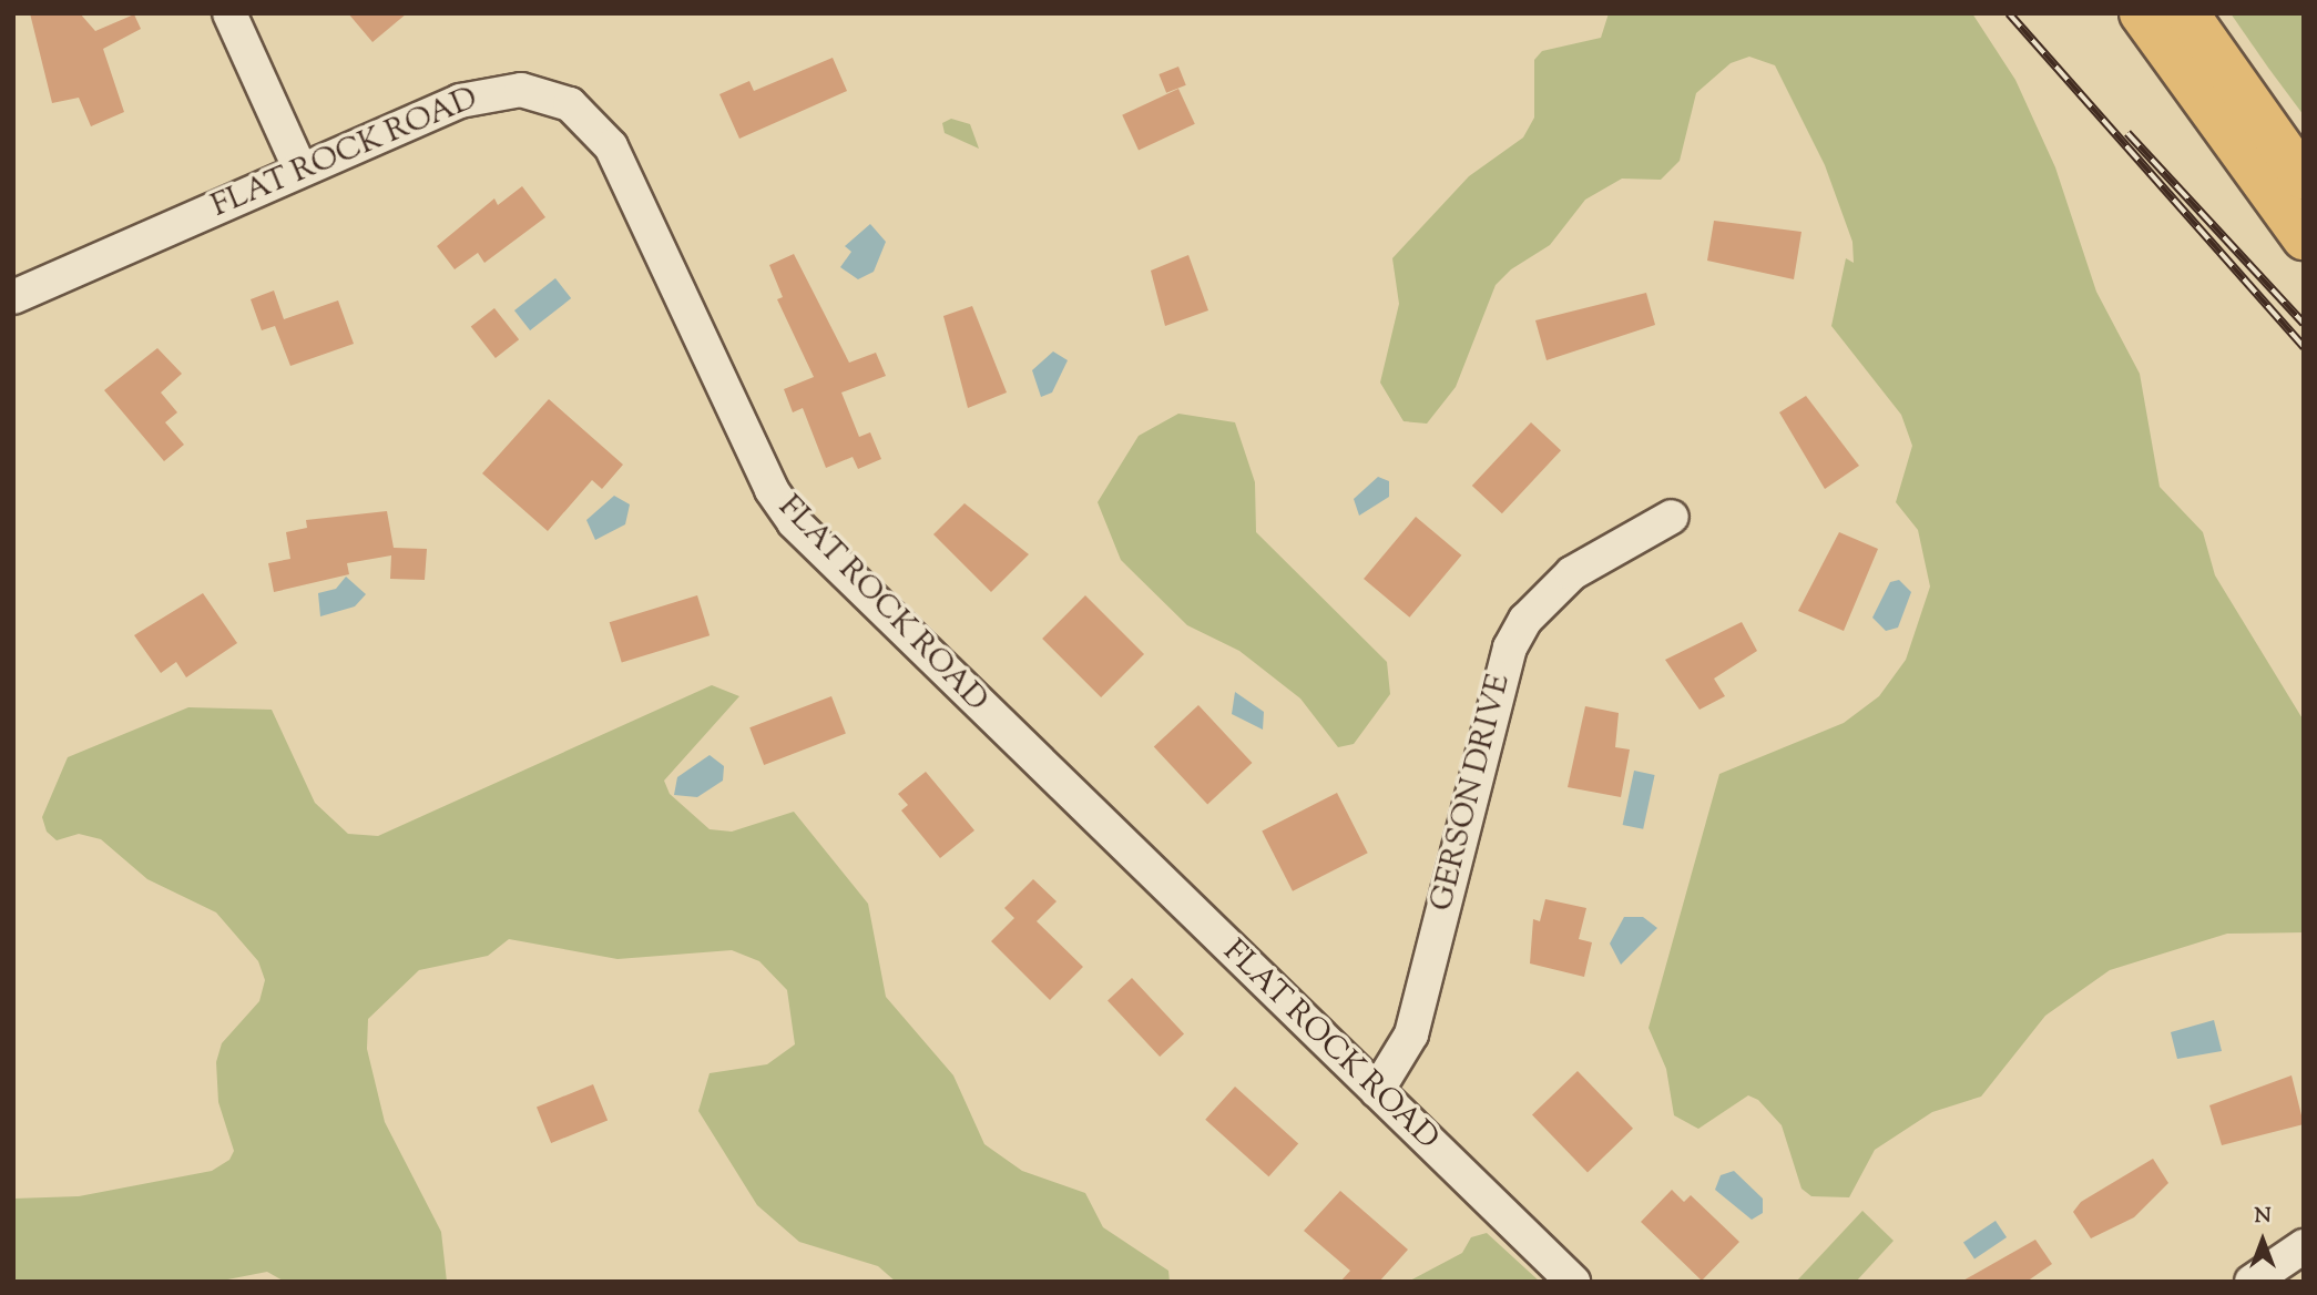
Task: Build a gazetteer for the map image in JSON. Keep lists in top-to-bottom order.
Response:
{
  "streets": {
    "street": ["FLAT ROCK ROAD", "GERSON DRIVE"]
  },
  "crossings": [
    ["FLAT ROCK ROAD", "GERSON DRIVE"]
  ],
  "north": "top"
}
